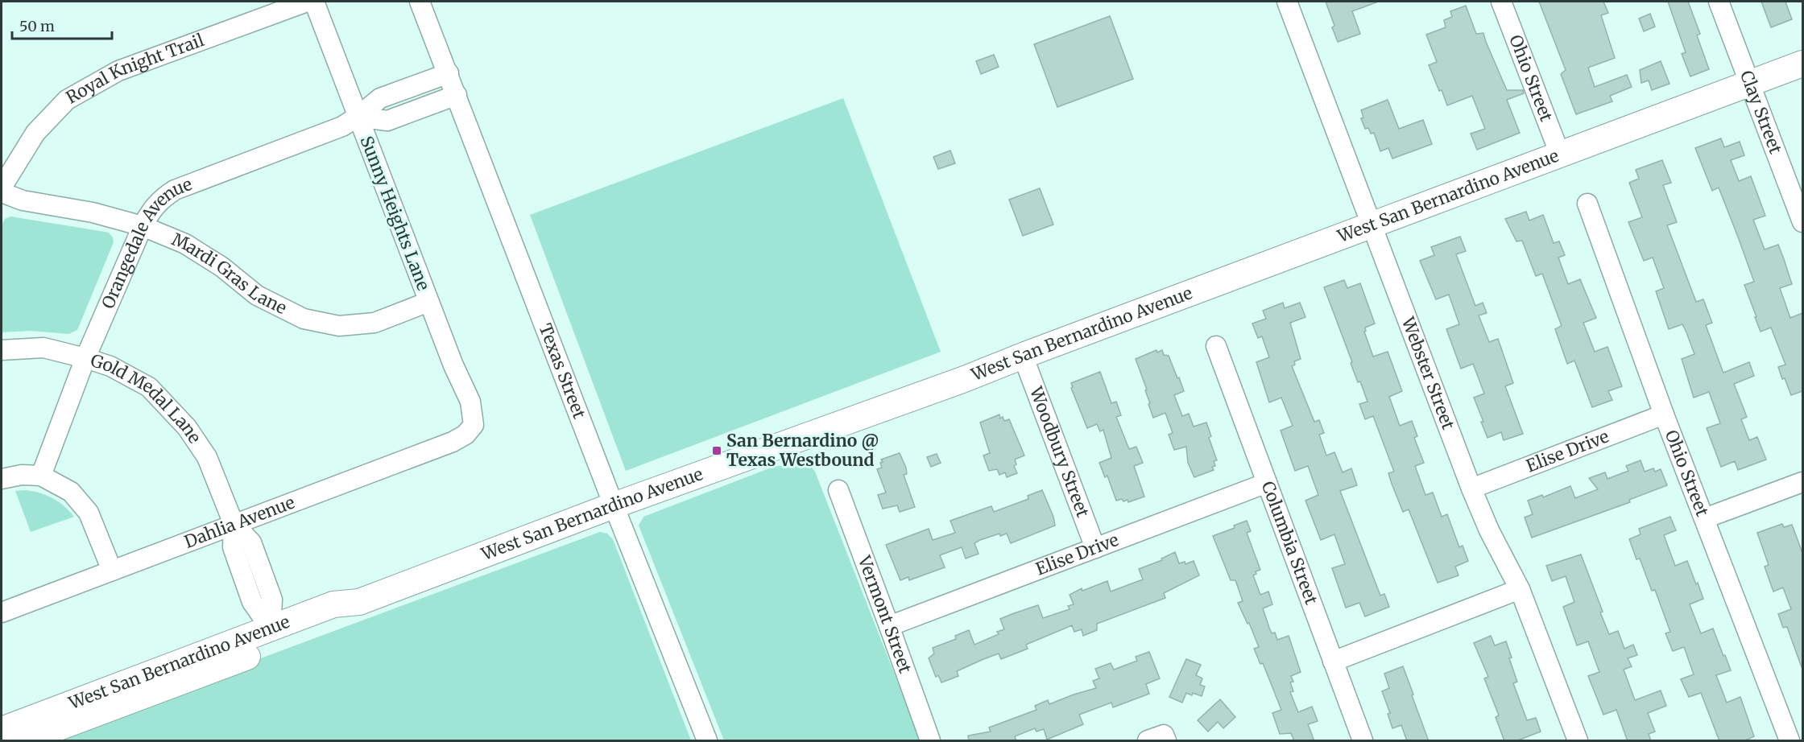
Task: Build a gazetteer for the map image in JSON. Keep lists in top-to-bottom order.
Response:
{
  "streets": {
    "main road": ["West San Bernardino Avenue"],
    "street": [
      "Royal Knight Trail",
      "Ohio Street",
      "Clay Street",
      "Sunny Heights Lane",
      "Orangedale Avenue",
      "Mardi Gras Lane",
      "Texas Street",
      "Webster Street",
      "Gold Medal Lane",
      "Elise Drive",
      "Woodbury Street",
      "Dahlia Avenue",
      "Columbia Street",
      "Vermont Street"
    ]
  },
  "crossings": [
    ["Ohio Street", "West San Bernardino Avenue"],
    ["Ohio Street", "Elise Drive"],
    ["Clay Street", "West San Bernardino Avenue"],
    ["West San Bernardino Avenue", "Texas Street"],
    ["West San Bernardino Avenue", "Webster Street"],
    ["West San Bernardino Avenue", "Gold Medal Lane"],
    ["West San Bernardino Avenue", "Woodbury Street"],
    ["Sunny Heights Lane", "Orangedale Avenue"],
    ["Sunny Heights Lane", "Mardi Gras Lane"],
    ["Sunny Heights Lane", "Dahlia Avenue"],
    ["Orangedale Avenue", "Mardi Gras Lane"],
    ["Orangedale Avenue", "Texas Street"],
    ["Orangedale Avenue", "Gold Medal Lane"],
    ["Webster Street", "Elise Drive"],
    ["Gold Medal Lane", "Dahlia Avenue"],
    ["Elise Drive", "Woodbury Street"],
    ["Elise Drive", "Columbia Street"],
    ["Elise Drive", "Vermont Street"]
  ],
  "places": {
    "transit": ["San Bernardino @ Texas Westbound"]
  },
  "scale_bar": "50 m"
}
